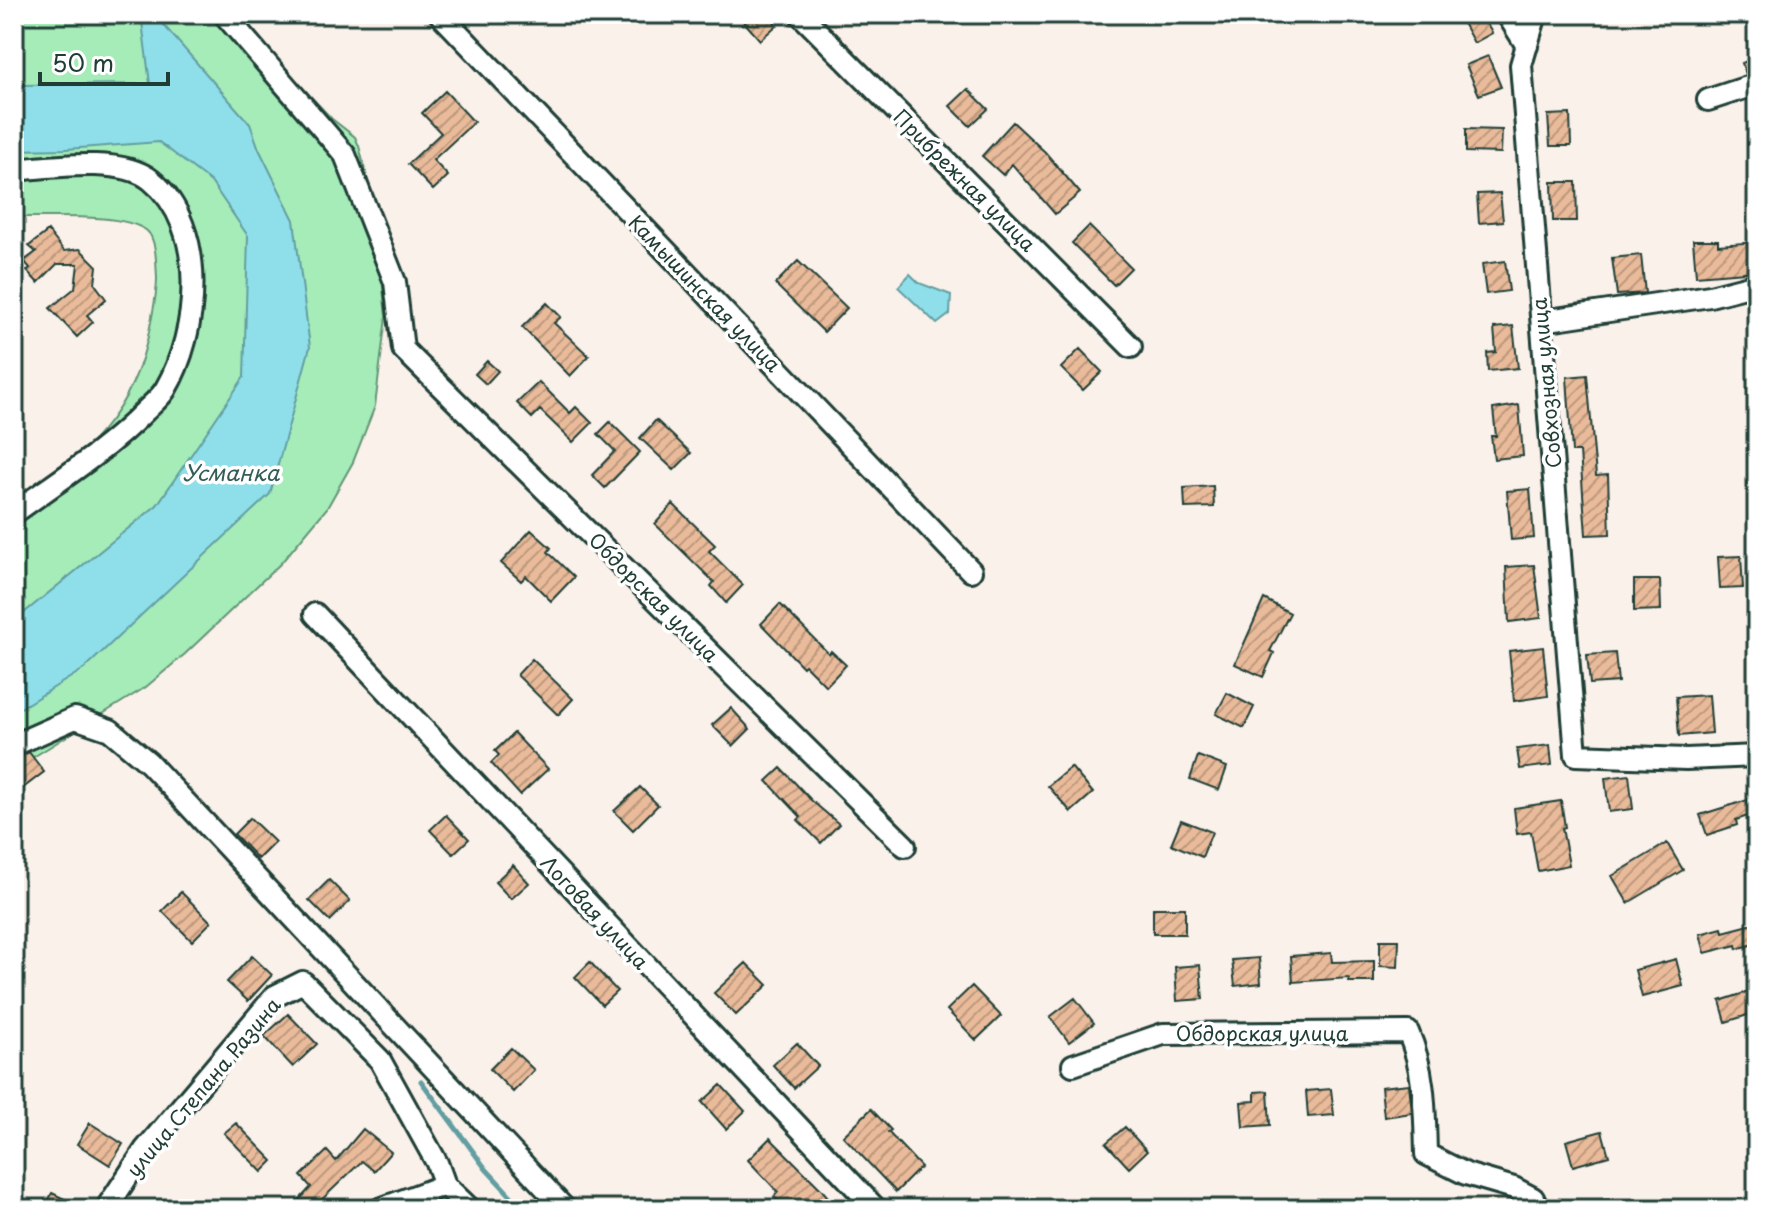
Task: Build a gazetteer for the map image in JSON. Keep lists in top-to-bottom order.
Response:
{
  "streets": {
    "street": [
      "Прибрежная улица",
      "Камышинская улица",
      "Совхозная улица",
      "Обдорская улица",
      "Логовая улица",
      "улица Степана Разина"
    ]
  },
  "water": ["Усманка"],
  "scale_bar": "50 m"
}
